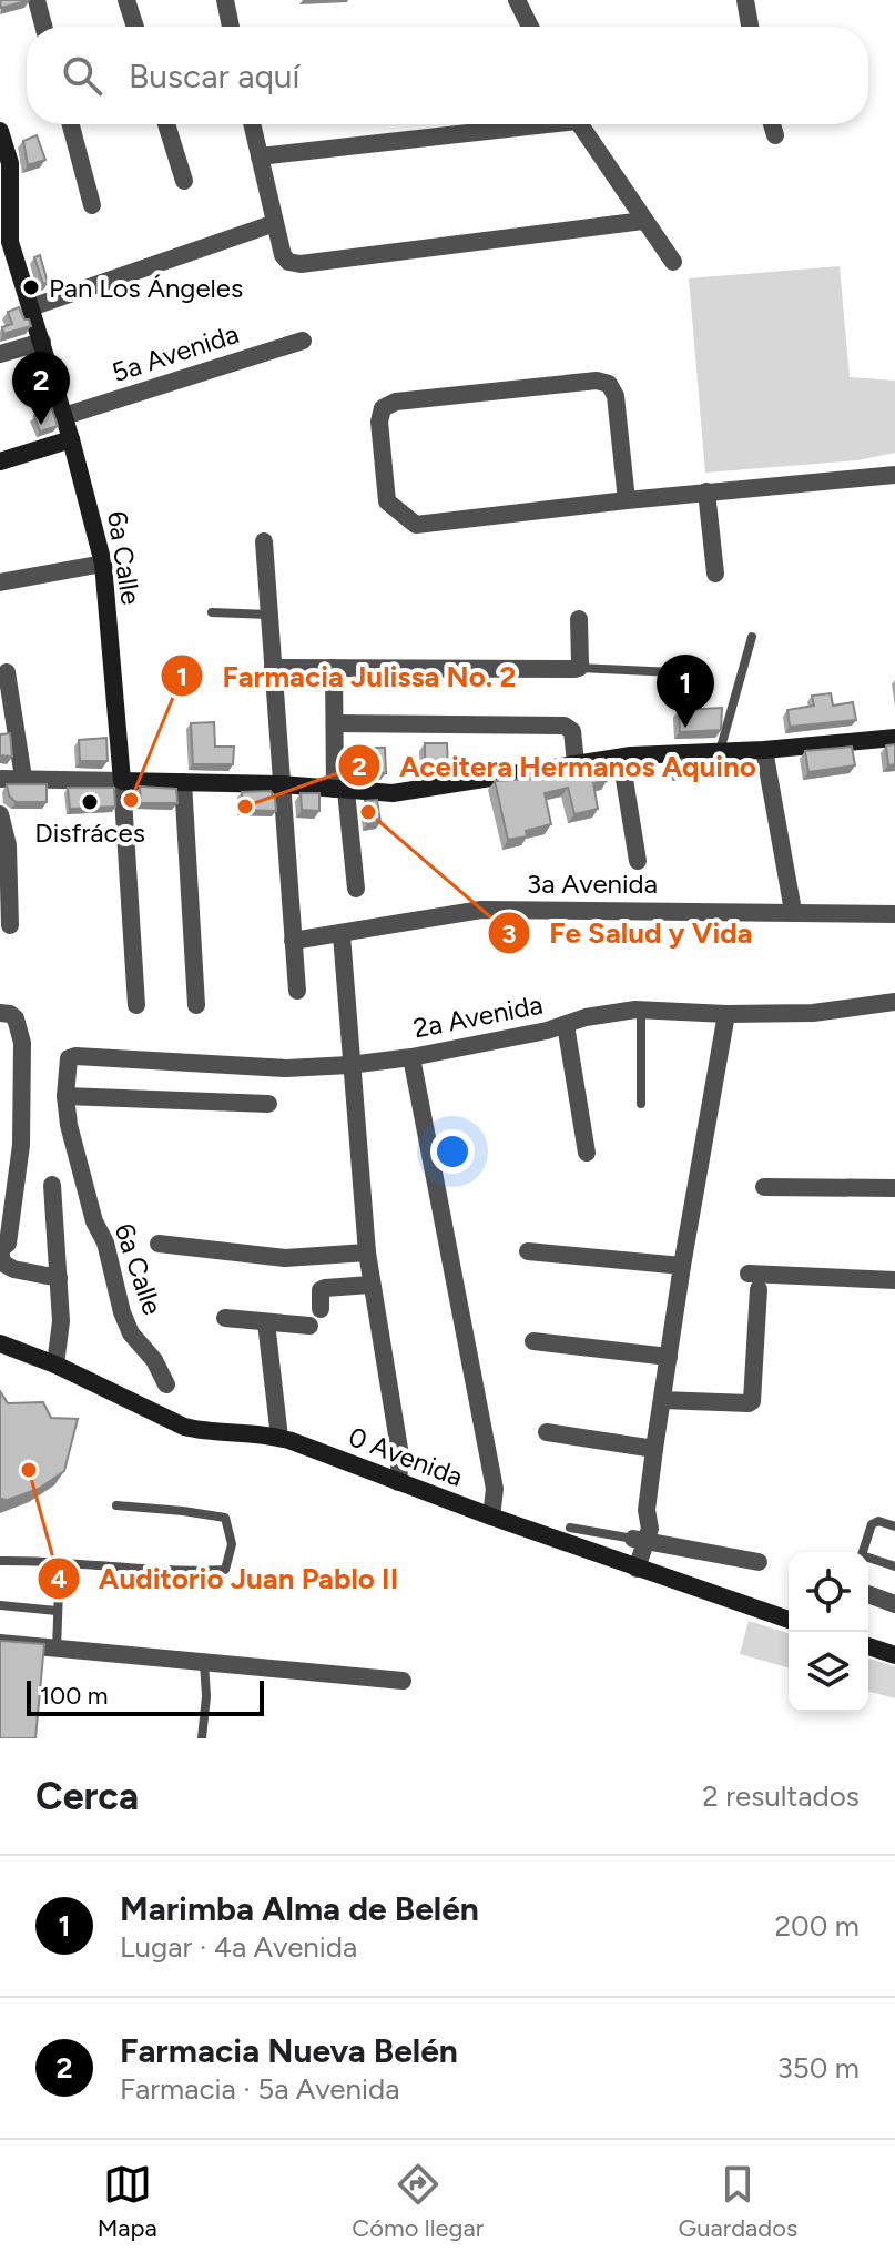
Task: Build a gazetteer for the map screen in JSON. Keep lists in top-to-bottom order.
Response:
{
  "streets": {
    "street": [
      "5a Avenida",
      "6a Calle",
      "3a Avenida",
      "2a Avenida",
      "0 Avenida"
    ]
  },
  "crossings": [
    ["5a Avenida", "6a Calle"],
    ["6a Calle", "2a Avenida"]
  ],
  "places": [
    "Pan Los Ángeles",
    "Farmacia Julissa No. 2",
    "Disfráces",
    "Aceitera Hermanos Aquino",
    "Fe Salud y Vida",
    "Auditorio Juan Pablo II"
  ],
  "scale_bar": "100 m",
  "page": {
    "search": "Buscar aquí",
    "pins": ["2", "1"],
    "scale": "100 m",
    "heading": ["Cerca", "2 resultados"],
    "list": [
      {
        "mark": "1",
        "name": "Marimba Alma de Belén",
        "note": "Lugar · 4a Avenida",
        "value": "200 m"
      },
      {
        "mark": "2",
        "name": "Farmacia Nueva Belén",
        "note": "Farmacia · 5a Avenida",
        "value": "350 m"
      }
    ],
    "nav": ["Mapa", "Cómo llegar", "Guardados"]
  }
}
